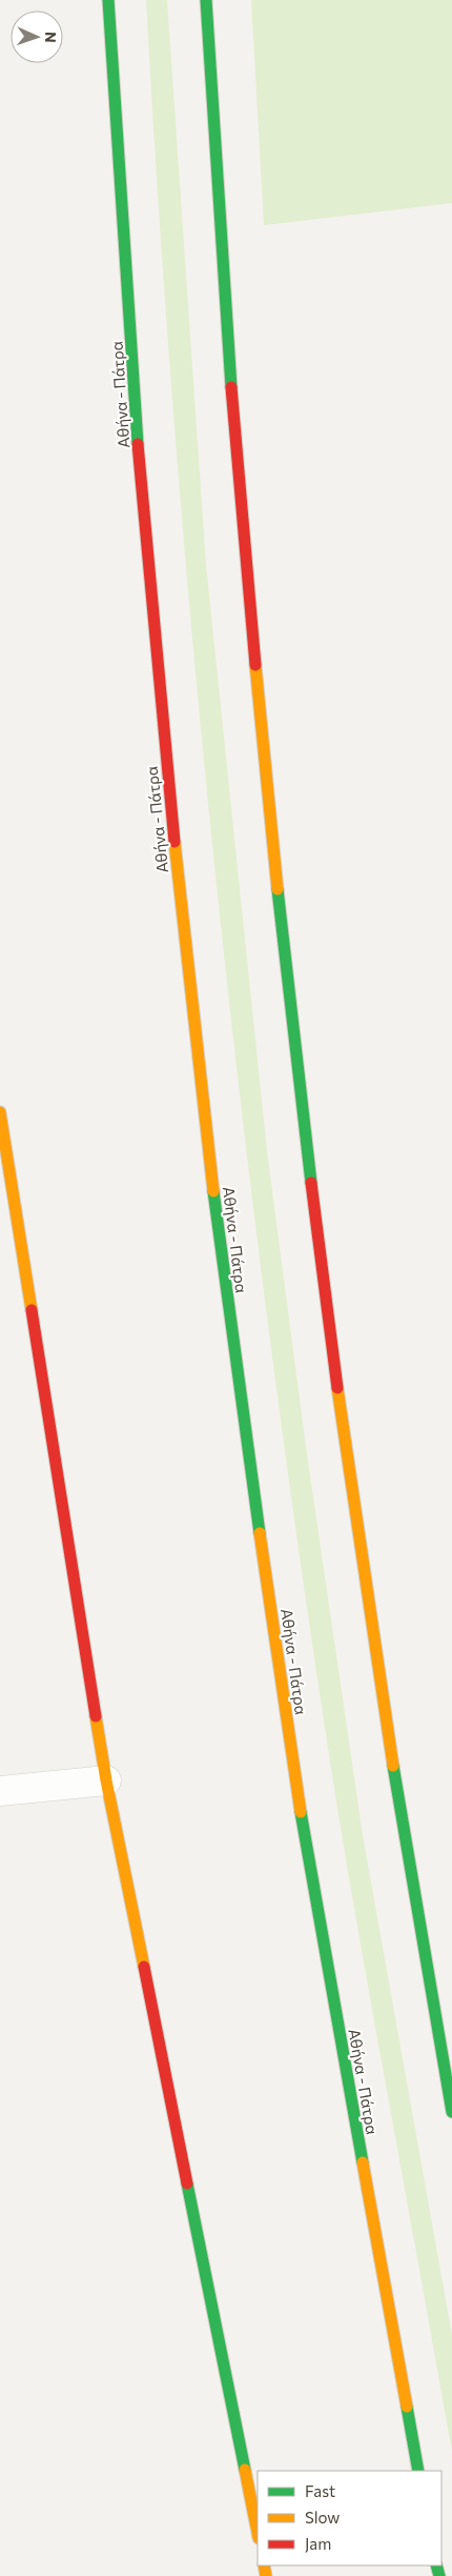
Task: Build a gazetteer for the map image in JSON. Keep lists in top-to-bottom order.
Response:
{
  "streets": {
    "main road": ["Αθήνα - Πάτρα"]
  },
  "legend": ["Fast", "Slow", "Jam"],
  "north": "right"
}
